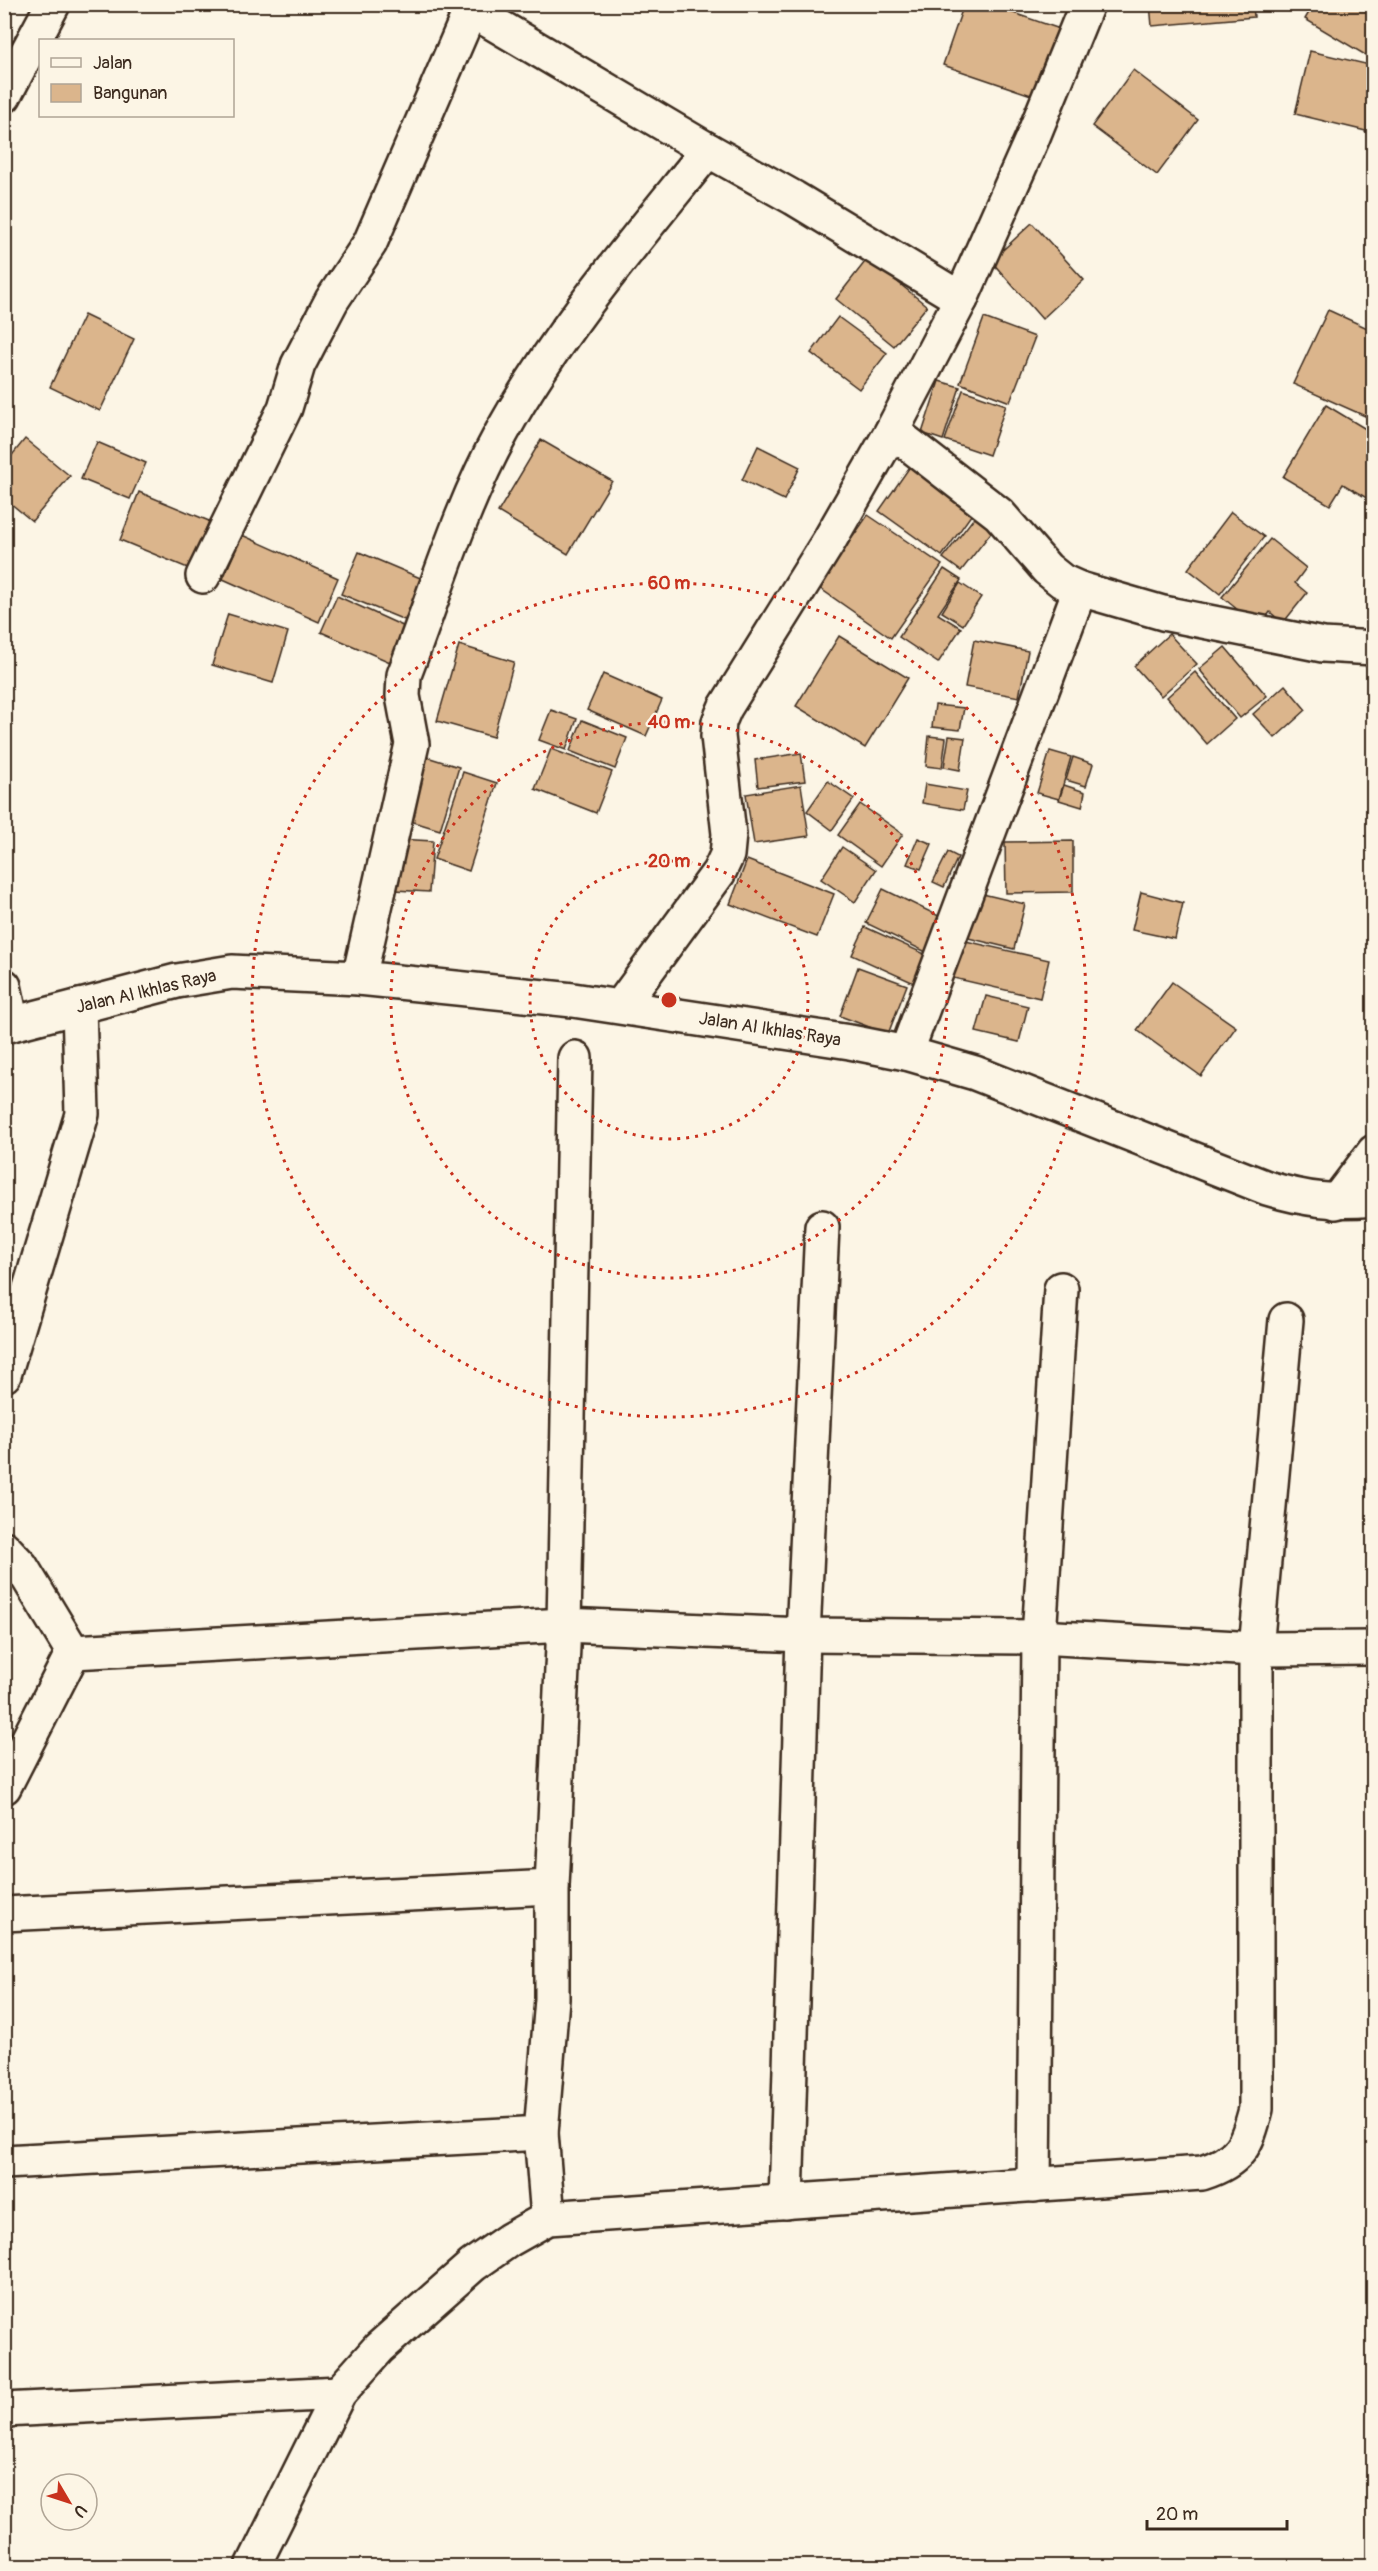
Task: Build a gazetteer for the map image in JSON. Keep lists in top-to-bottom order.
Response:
{
  "streets": {
    "street": ["Jalan Al Ikhlas Raya"]
  },
  "legend": ["Jalan", "Bangunan"],
  "scale_bar": "20 m",
  "north": "bottom right",
  "rings": ["60 m", "40 m", "20 m"]
}
